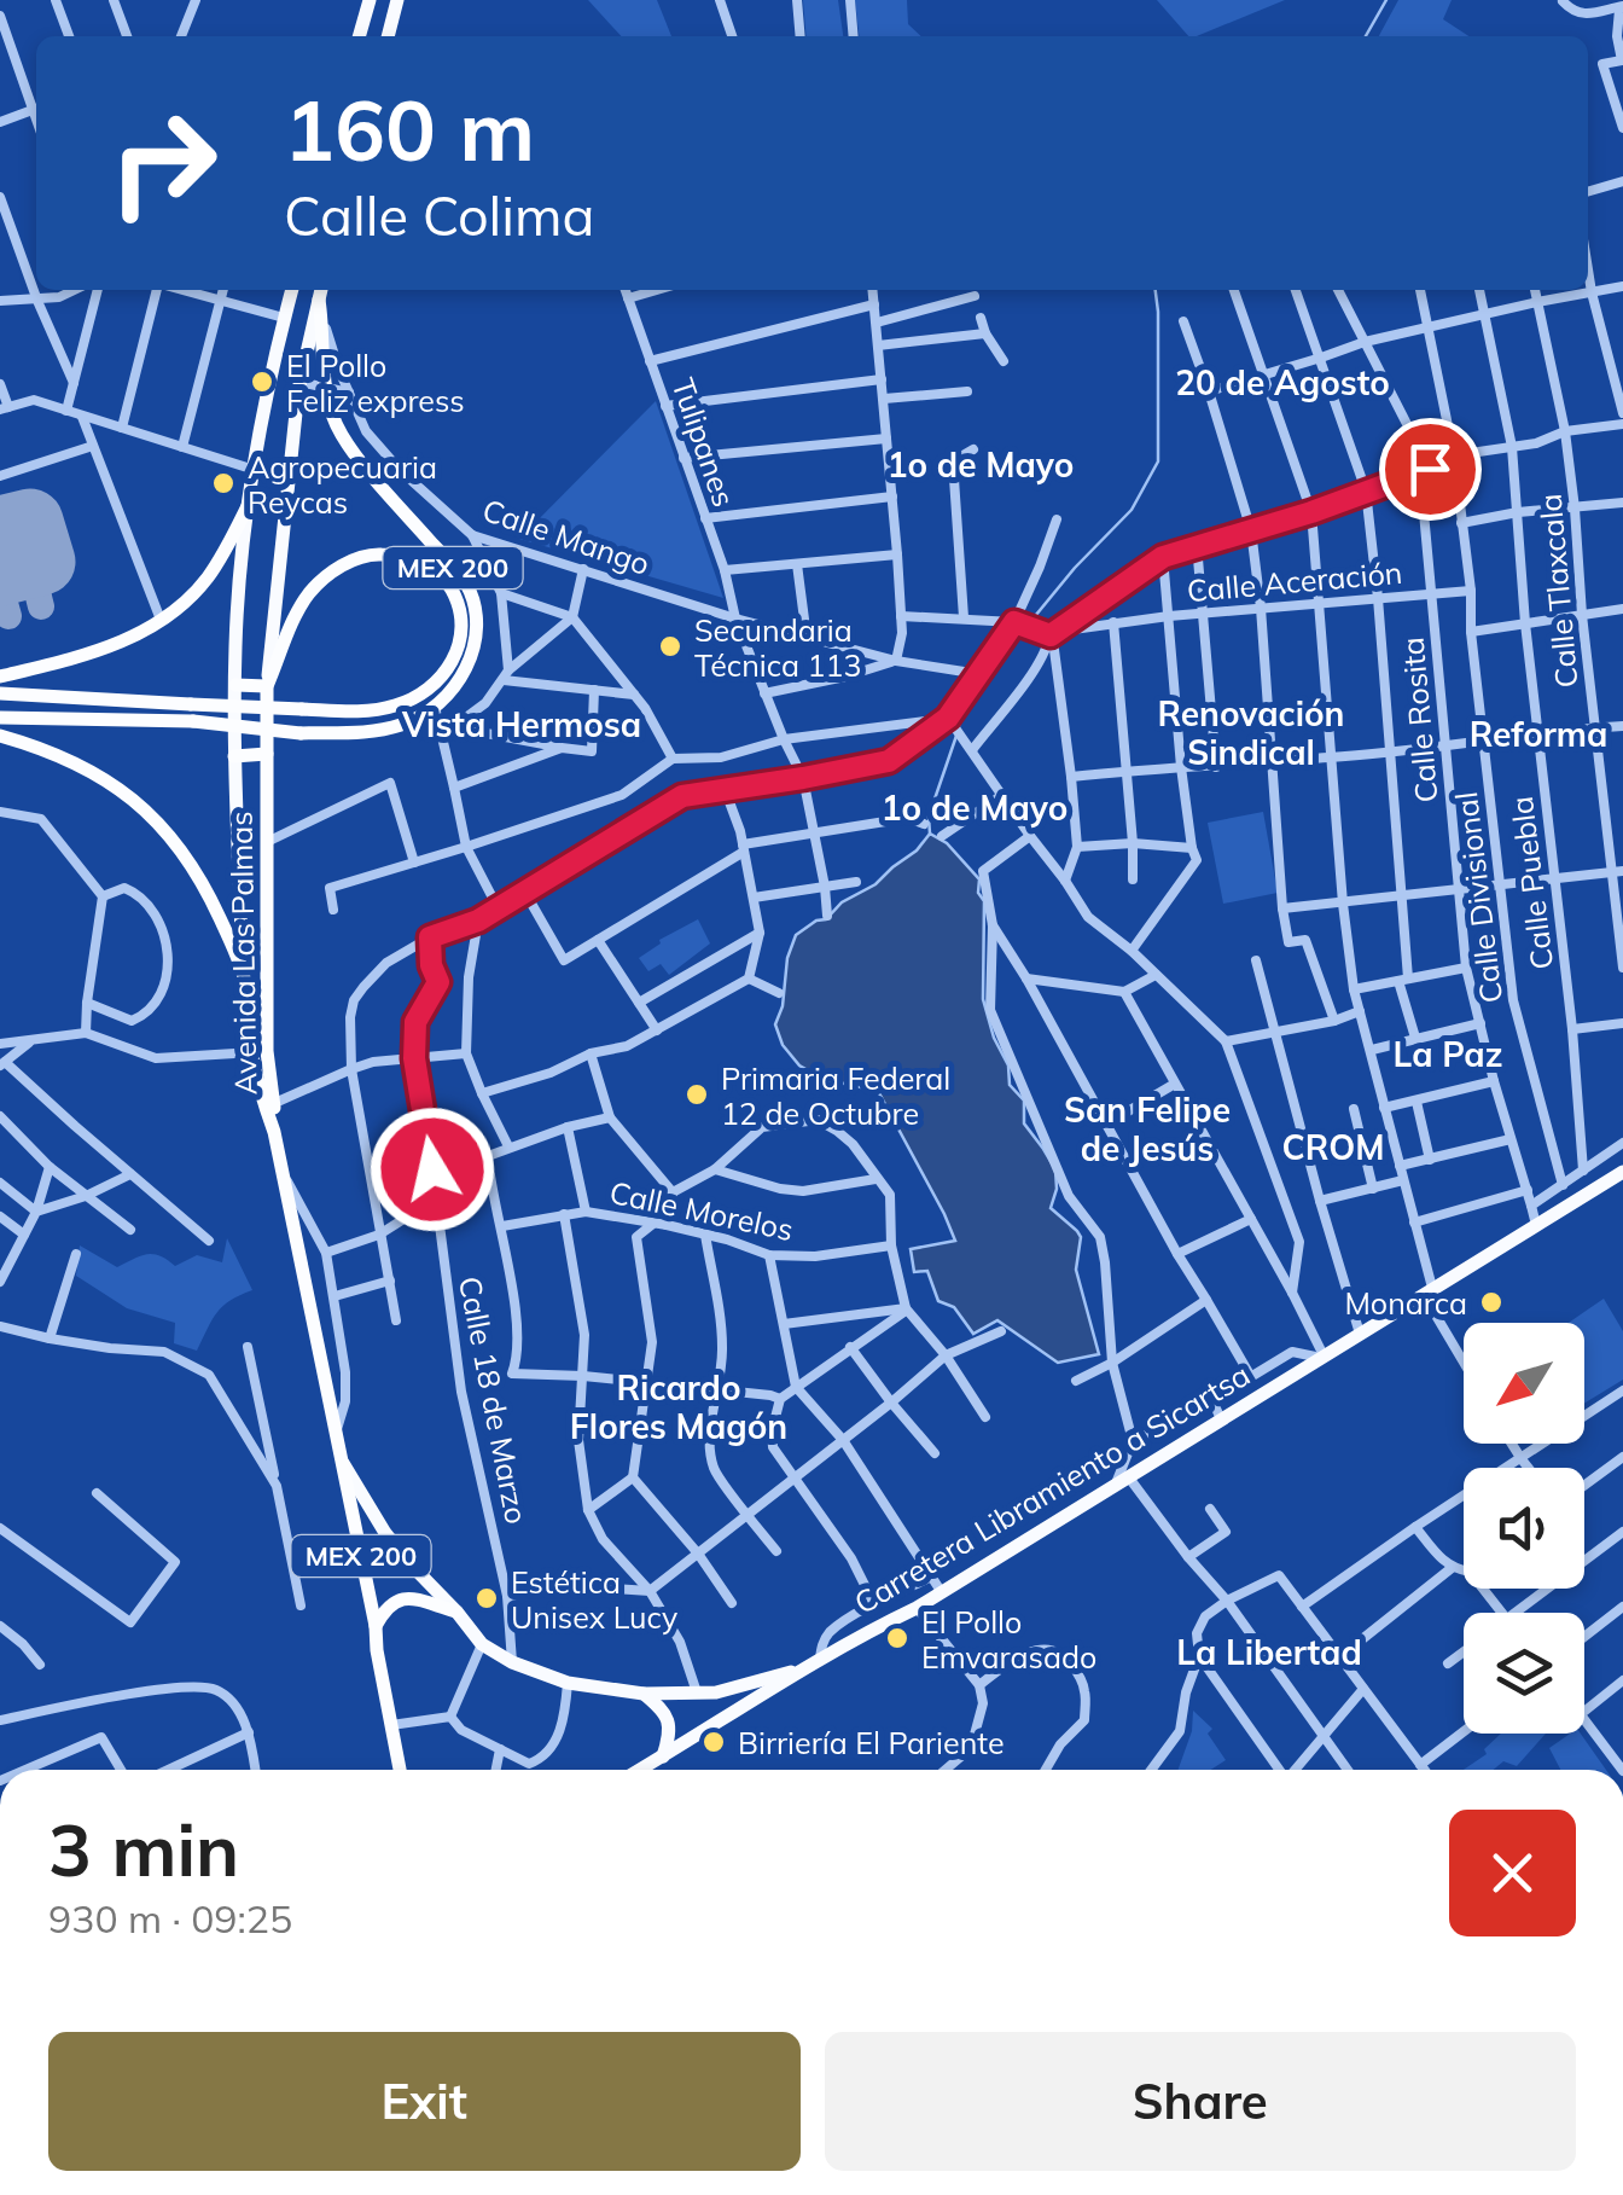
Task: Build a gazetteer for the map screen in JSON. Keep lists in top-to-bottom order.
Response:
{
  "streets": {
    "highway": ["MEX 200", "Avenida Las Palmas"],
    "main road": ["Carretera Libramiento a Sicartsa"],
    "street": [
      "Tulipanes",
      "Calle Mango",
      "Calle Aceración",
      "Calle Tlaxcala",
      "Calle Rosita",
      "Calle Puebla",
      "Calle Divisional",
      "Calle Morelos",
      "Calle 18 de Marzo"
    ]
  },
  "crossings": [
    ["Tulipanes", "Calle Mango"],
    ["Calle Mango", "MEX 200"],
    ["Calle Mango", "Avenida Las Palmas"],
    ["MEX 200", "Avenida Las Palmas"],
    ["Calle Aceración", "Calle Rosita"],
    ["Calle Aceración", "Calle Divisional"],
    ["Calle Rosita", "Carretera Libramiento a Sicartsa"]
  ],
  "districts": [
    "20 de Agosto",
    "1o de Mayo",
    "Renovación Sindical",
    "Vista Hermosa",
    "Reforma",
    "1o de Mayo",
    "La Paz",
    "San Felipe de Jesús",
    "CROM",
    "Ricardo Flores Magón",
    "La Libertad"
  ],
  "places": [
    "El Pollo Feliz express",
    "Agropecuaria Reycas",
    "Secundaria Técnica 113",
    "Primaria Federal 12 de Octubre",
    "Monarca",
    "Estética Unisex Lucy",
    "El Pollo Emvarasado",
    "Birriería El Pariente"
  ],
  "north": "bottom left",
  "page": {
    "turn": ["160 m", "Calle Colima"],
    "heading": ["3 min", "930 m · 09:25"],
    "buttons": ["Exit", "Share"]
  }
}
